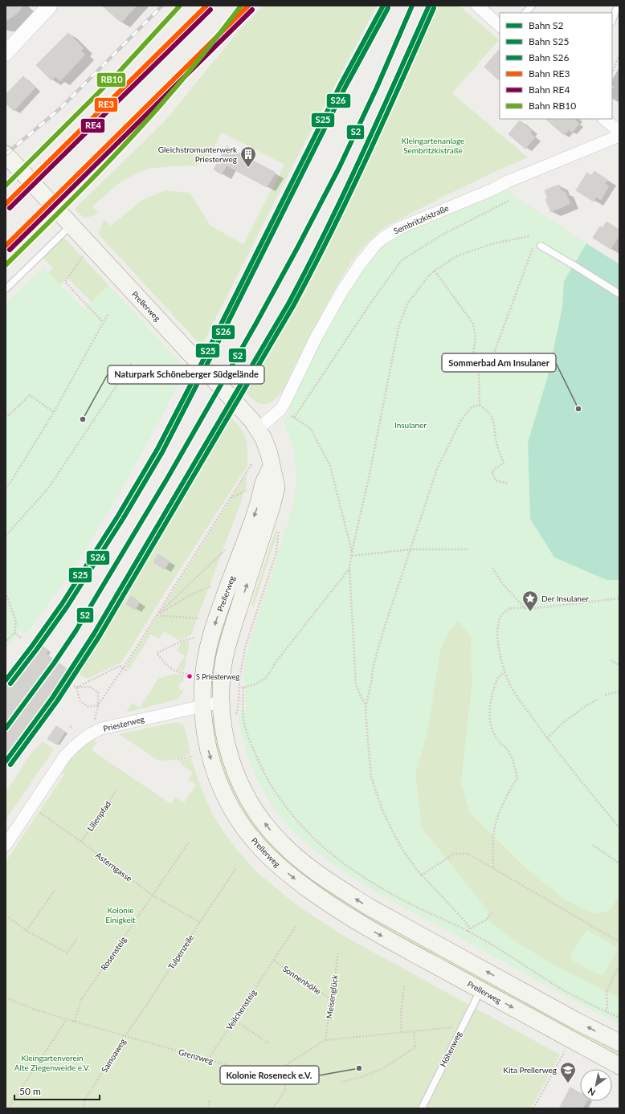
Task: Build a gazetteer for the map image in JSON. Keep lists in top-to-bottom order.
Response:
{
  "streets": {
    "main road": ["Prellerweg"],
    "street": ["Sembritzkistraße", "Priesterweg"],
    "lane": ["Höhenweg"],
    "path": [
      "Lilienpfad",
      "Asterngasse",
      "Tulpenzeile",
      "Rosensteig",
      "Sonnenhöhe",
      "Meisenglück",
      "Veilchensteig",
      "Samoaweg",
      "Grenzweg"
    ]
  },
  "crossings": [
    ["Sembritzkistraße", "Prellerweg"],
    ["Prellerweg", "Priesterweg"],
    ["Prellerweg", "Höhenweg"],
    ["Priesterweg", "Asterngasse"],
    ["Lilienpfad", "Asterngasse"],
    ["Asterngasse", "Tulpenzeile"],
    ["Asterngasse", "Rosensteig"],
    ["Tulpenzeile", "Samoaweg"],
    ["Tulpenzeile", "Grenzweg"],
    ["Rosensteig", "Grenzweg"],
    ["Sonnenhöhe", "Meisenglück"],
    ["Sonnenhöhe", "Veilchensteig"],
    ["Meisenglück", "Grenzweg"],
    ["Veilchensteig", "Grenzweg"],
    ["Höhenweg", "Grenzweg"],
    ["Samoaweg", "Grenzweg"]
  ],
  "parks": [
    "Kleingartenanlage Sembritzkistraße",
    "Insulaner",
    "Kolonie Einigkeit",
    "Kleingartenverein Alte Ziegenweide e.V."
  ],
  "places": {
    "building": ["Gleichstromunterwerk Priesterweg"],
    "other": [
      "Sommerbad Am Insulaner",
      "Naturpark Schöneberger Südgelände",
      "S Priesterweg",
      "Kolonie Roseneck e.V."
    ],
    "place": ["Der Insulaner"],
    "school or university": ["Kita Prellerweg"]
  },
  "lines": [
    "rail line S2",
    "rail line S25",
    "rail line RE3",
    "rail line RB10",
    "rail line S26",
    "rail line RE4"
  ],
  "legend": [
    "Bahn S2",
    "Bahn S25",
    "Bahn S26",
    "Bahn RE3",
    "Bahn RE4",
    "Bahn RB10"
  ],
  "scale_bar": "50 m",
  "north": "bottom left"
}
